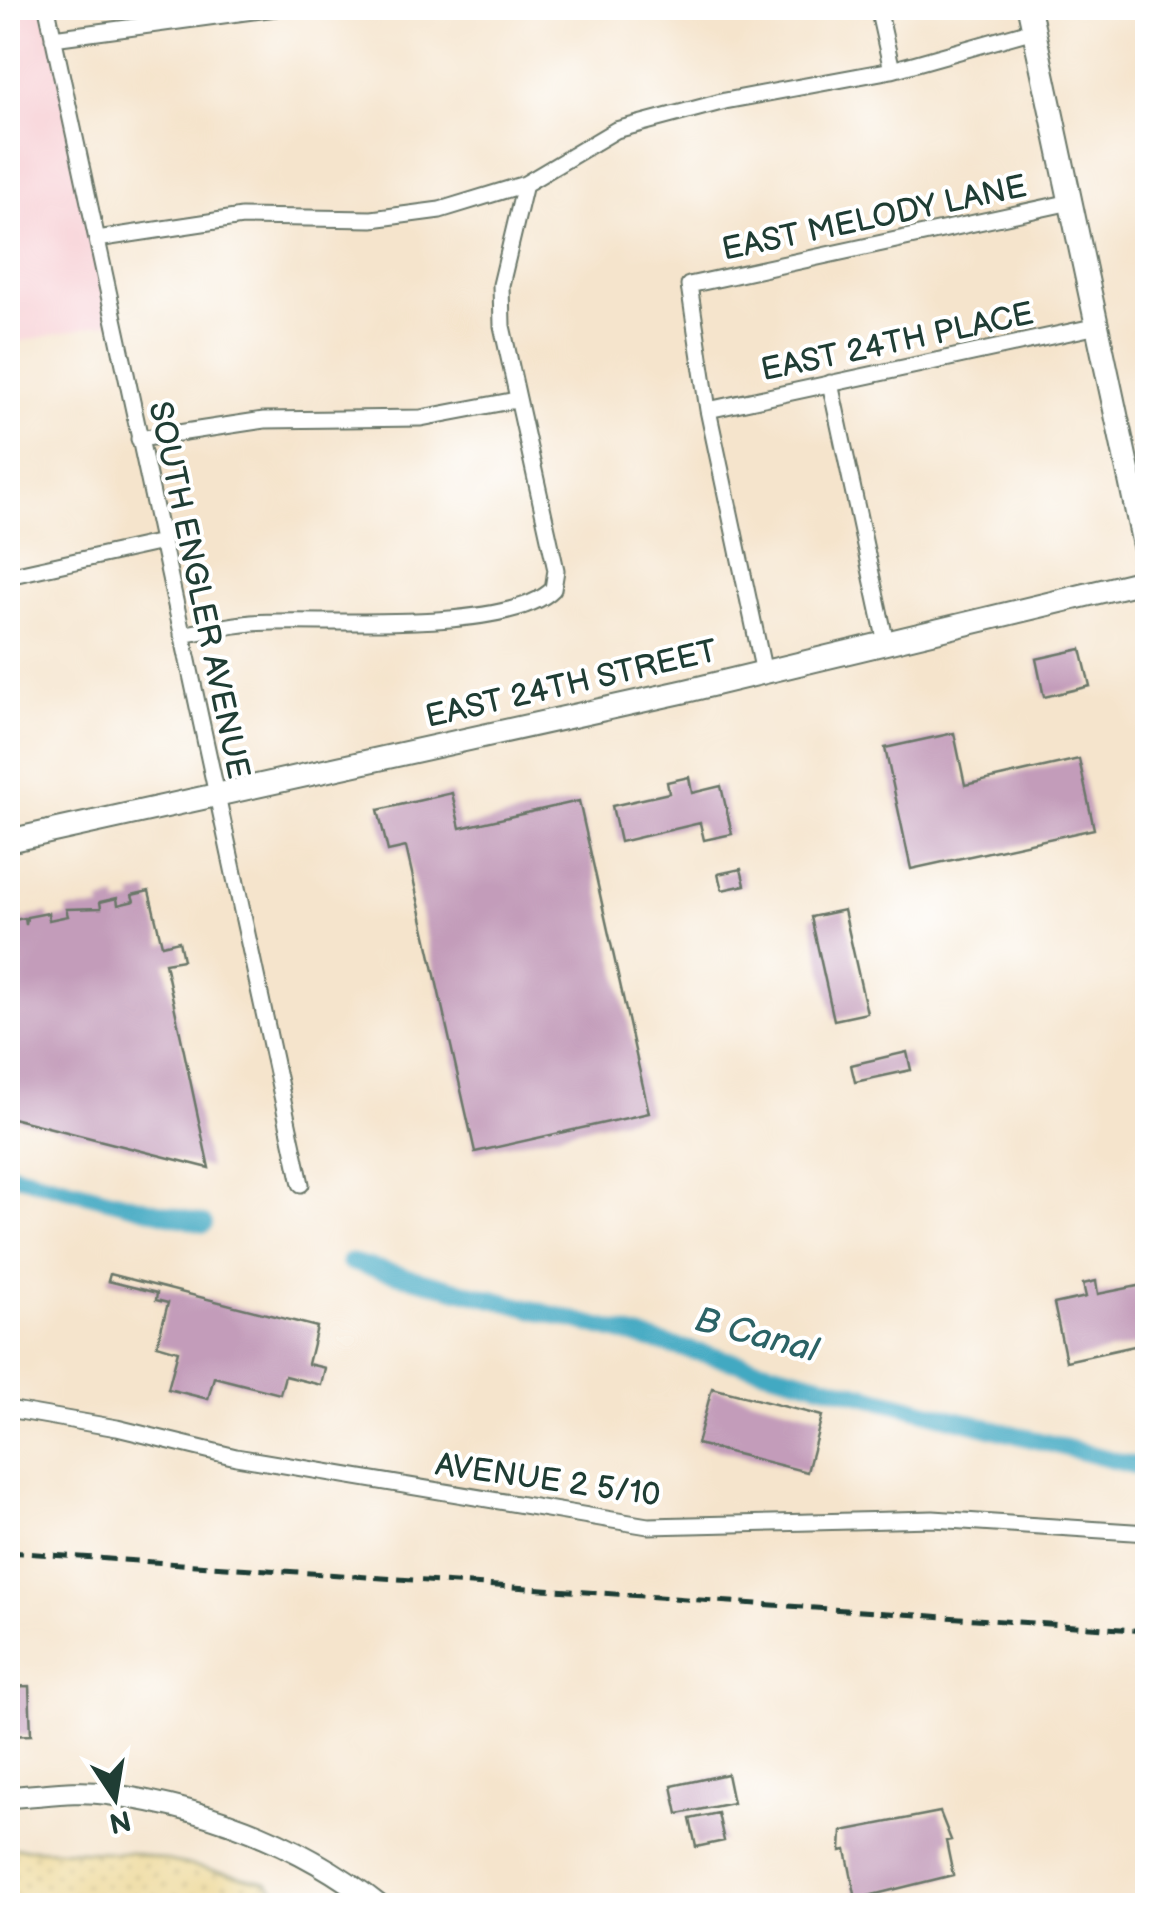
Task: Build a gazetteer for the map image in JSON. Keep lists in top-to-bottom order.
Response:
{
  "streets": {
    "main road": ["EAST 24TH STREET"],
    "street": [
      "EAST MELODY LANE",
      "EAST 24TH PLACE",
      "SOUTH ENGLER AVENUE",
      "AVENUE 2 5/10"
    ]
  },
  "crossings": [
    ["EAST MELODY LANE", "EAST 24TH PLACE"],
    ["SOUTH ENGLER AVENUE", "EAST 24TH STREET"]
  ],
  "water": ["B Canal"],
  "north": "bottom"
}
